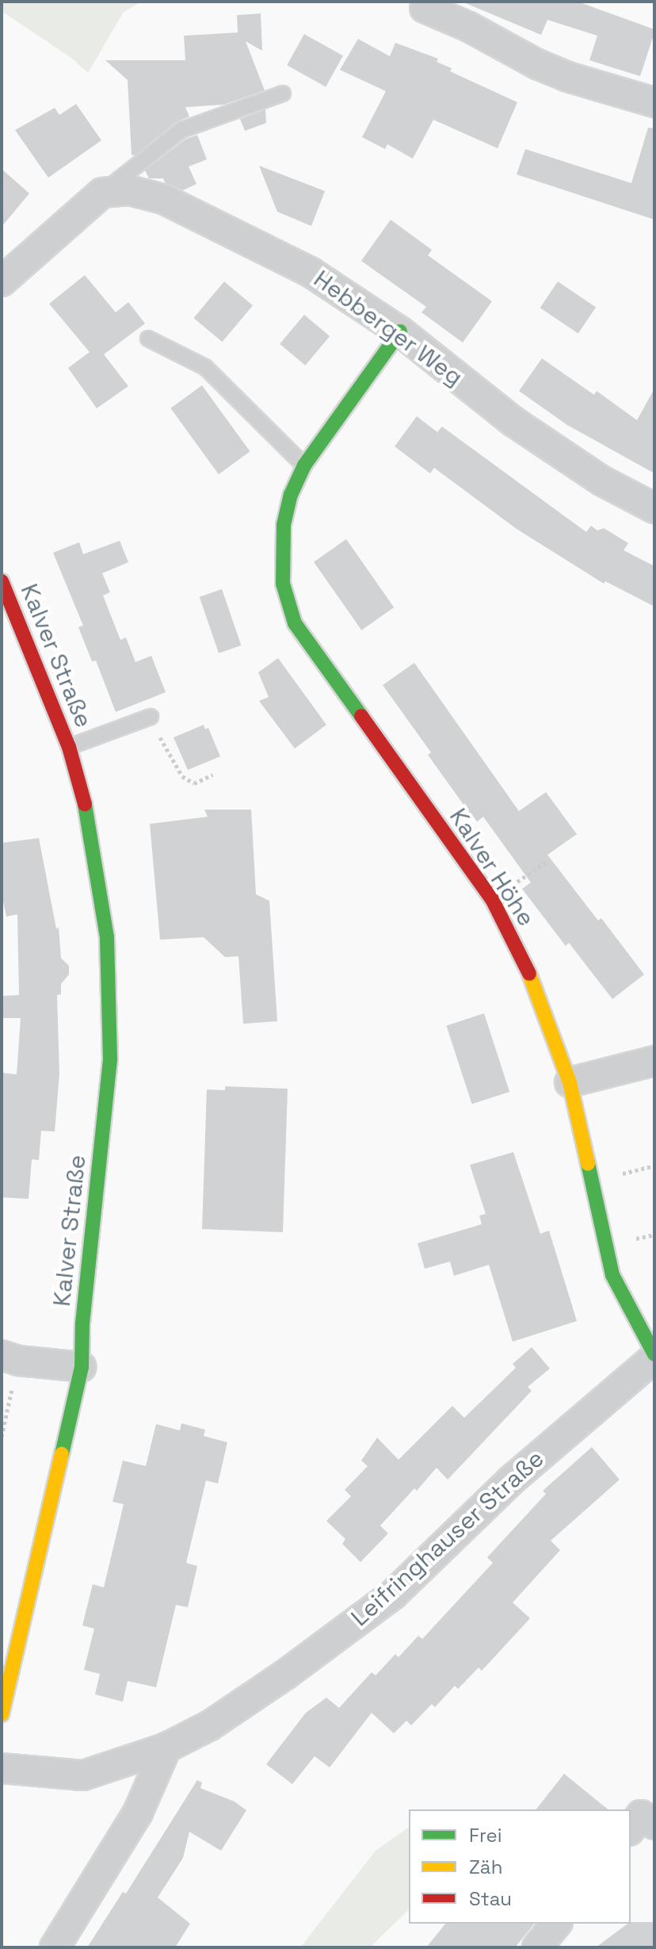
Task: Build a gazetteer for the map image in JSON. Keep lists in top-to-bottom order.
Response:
{
  "streets": {
    "street": [
      "Hebberger Weg",
      "Kalver Straße",
      "Kalver Höhe",
      "Leifringhauser Straße"
    ]
  },
  "crossings": [
    ["Hebberger Weg", "Kalver Höhe"],
    ["Kalver Höhe", "Leifringhauser Straße"]
  ],
  "legend": ["Frei", "Zäh", "Stau"]
}
